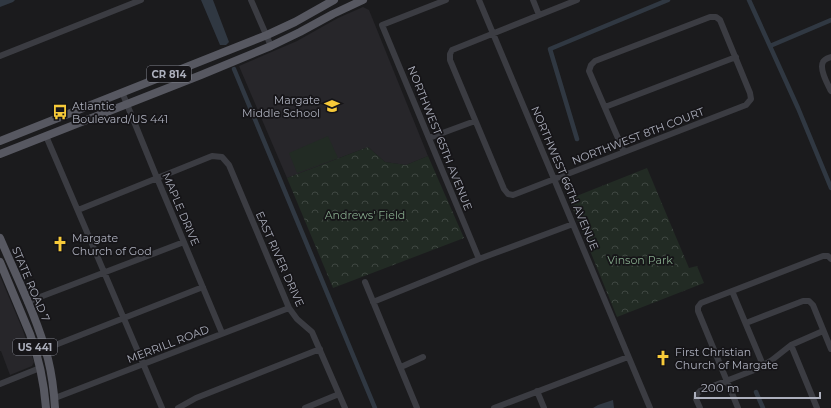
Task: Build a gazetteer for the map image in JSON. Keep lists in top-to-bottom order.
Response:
{
  "streets": {
    "main road": ["CR 814", "STATE ROAD 7", "US 441"],
    "street": [
      "NORTHWEST 8TH COURT",
      "NORTHWEST 65TH AVENUE",
      "NORTHWEST 66TH AVENUE",
      "MAPLE DRIVE",
      "EAST RIVER DRIVE",
      "MERRILL ROAD"
    ]
  },
  "crossings": [
    ["CR 814", "MAPLE DRIVE"],
    ["NORTHWEST 8TH COURT", "NORTHWEST 66TH AVENUE"],
    ["MAPLE DRIVE", "EAST RIVER DRIVE"],
    ["MAPLE DRIVE", "MERRILL ROAD"],
    ["EAST RIVER DRIVE", "MERRILL ROAD"],
    ["STATE ROAD 7", "MERRILL ROAD"]
  ],
  "parks": ["Andrews' Field", "Vinson Park"],
  "places": {
    "school or university": ["Margate Middle School"],
    "bus stop": ["Atlantic Boulevard/US 441"],
    "church": ["Margate Church of God", "First Christian Church of Margate"]
  },
  "scale_bar": "200 m"
}
